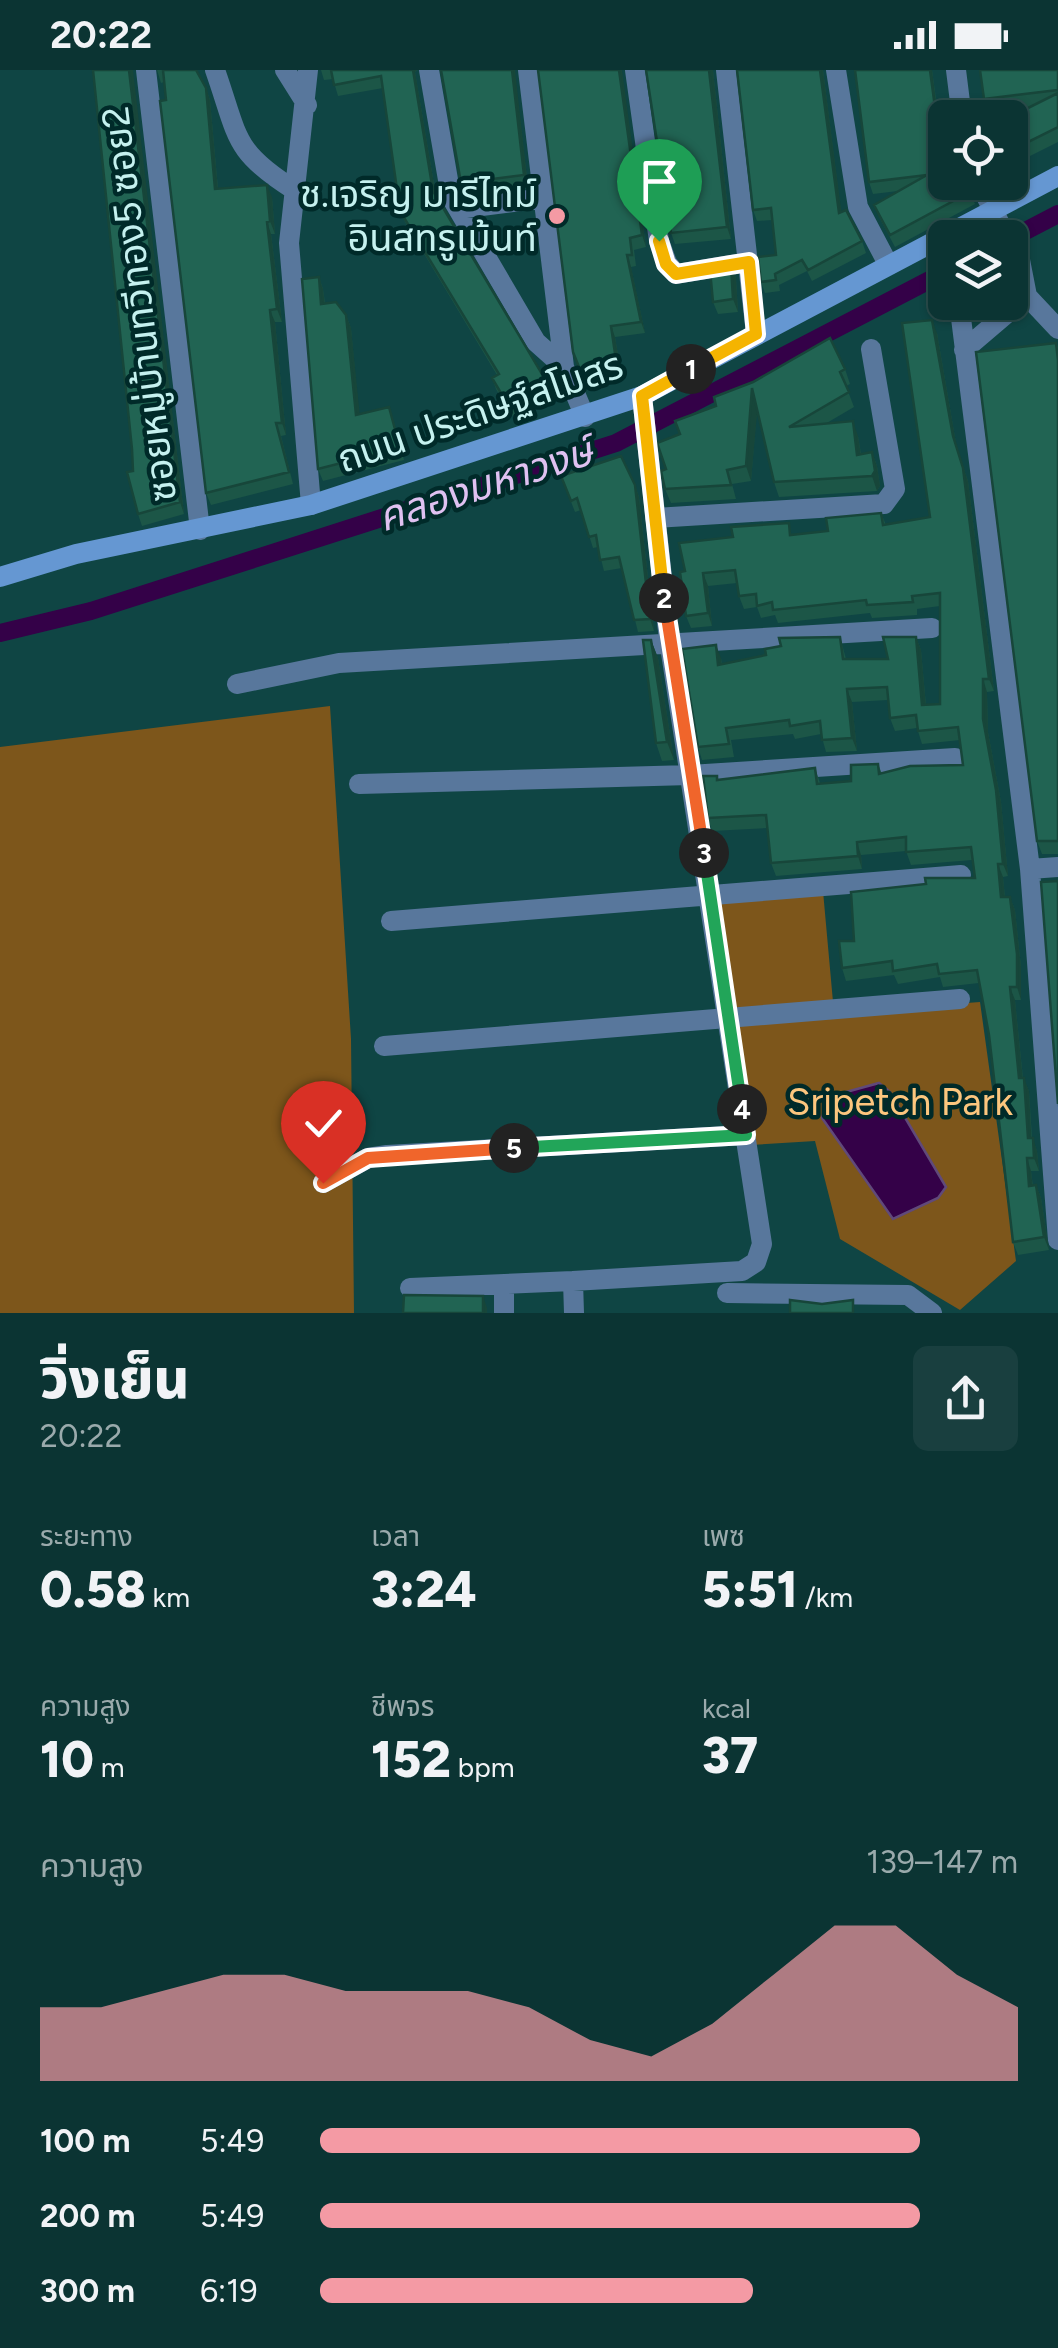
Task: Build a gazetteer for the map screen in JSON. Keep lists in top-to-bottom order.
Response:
{
  "streets": {
    "street": ["ซอยหมู่บ้านทวีทอง5 ซอย2", "ถนน ประดิษฐ์สโมสร"]
  },
  "crossings": [
    ["ซอยหมู่บ้านทวีทอง5 ซอย2", "ถนน ประดิษฐ์สโมสร"]
  ],
  "water": ["คลองมหาวงษ์"],
  "parks": ["Sripetch Park"],
  "places": ["ช.เจริญ มารีไทม์ อินสทรูเม้นท์"],
  "page": {
    "status": "20:22",
    "pins": [
      "1",
      "2",
      "3",
      "4",
      "5"
    ],
    "heading": ["วิ่งเย็น", "20:22"],
    "stats": [
      ["ระยะทาง", "0.58 km"],
      ["เวลา", "3:24"],
      ["เพซ", "5:51 /km"],
      ["ความสูง", "10 m"],
      ["ชีพจร", "152 bpm"],
      ["kcal", "37"]
    ],
    "chart": ["ความสูง", "139–147 m"],
    "list": [
      {
        "name": "100 m",
        "note": "5:49"
      },
      {
        "name": "200 m",
        "note": "5:49"
      },
      {
        "name": "300 m",
        "note": "6:19"
      }
    ]
  }
}
